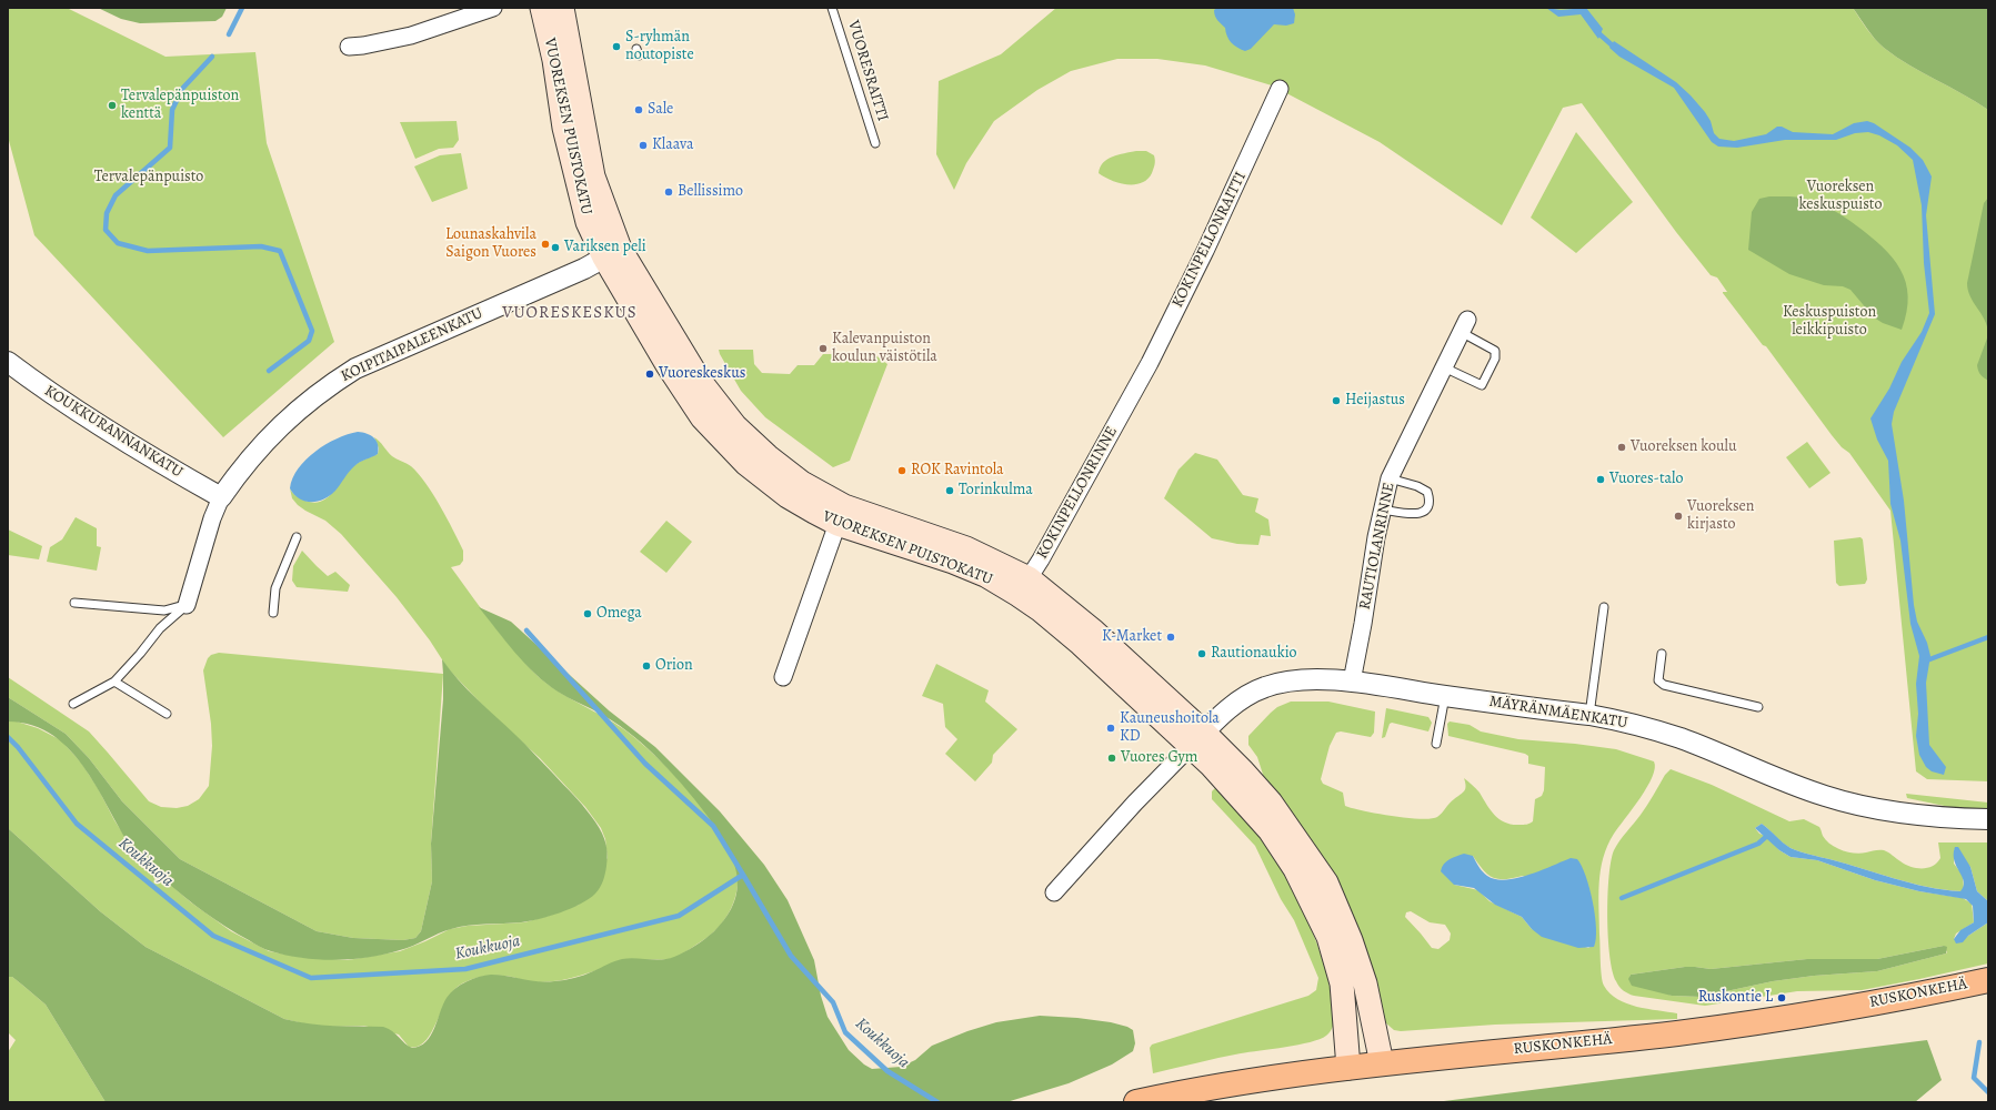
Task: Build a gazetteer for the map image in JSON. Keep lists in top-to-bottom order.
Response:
{
  "streets": {
    "main road": ["VUOREKSEN PUISTOKATU", "RUSKONKEHÄ"],
    "street": [
      "KOKINPELLONRAITTI",
      "KOIPITAIPALEENKATU",
      "KOUKKURANNANKATU",
      "KOKINPELLONRINNE",
      "RAUTIOLANRINNE",
      "MÄYRÄNMÄENKATU"
    ],
    "lane": ["VUORESRAITTI"]
  },
  "crossings": [
    ["VUOREKSEN PUISTOKATU", "KOIPITAIPALEENKATU"],
    ["VUOREKSEN PUISTOKATU", "KOKINPELLONRINNE"],
    ["VUOREKSEN PUISTOKATU", "MÄYRÄNMÄENKATU"],
    ["VUOREKSEN PUISTOKATU", "RUSKONKEHÄ"],
    ["KOKINPELLONRAITTI", "KOKINPELLONRINNE"],
    ["KOIPITAIPALEENKATU", "KOUKKURANNANKATU"],
    ["RAUTIOLANRINNE", "MÄYRÄNMÄENKATU"]
  ],
  "districts": ["VUORESKESKUS"],
  "water": ["Koukkuoja"],
  "parks": ["Tervalepänpuisto", "Vuoreksen keskuspuisto", "Keskuspuiston leikkipuisto"],
  "places": [
    "S-ryhmän noutopiste",
    "Tervalepänpuiston kenttä",
    "Sale",
    "Klaava",
    "Bellissimo",
    "Lounaskahvila Saigon Vuores",
    "Variksen peli",
    "Kalevanpuiston koulun väistötila",
    "Vuoreskeskus",
    "Heijastus",
    "Vuoreksen koulu",
    "ROK Ravintola",
    "Vuores-talo",
    "Torinkulma",
    "Vuoreksen kirjasto",
    "Omega",
    "K-Market",
    "Rautionaukio",
    "Orion",
    "Kauneushoitola KD",
    "Vuores Gym",
    "Ruskontie L"
  ]
}
